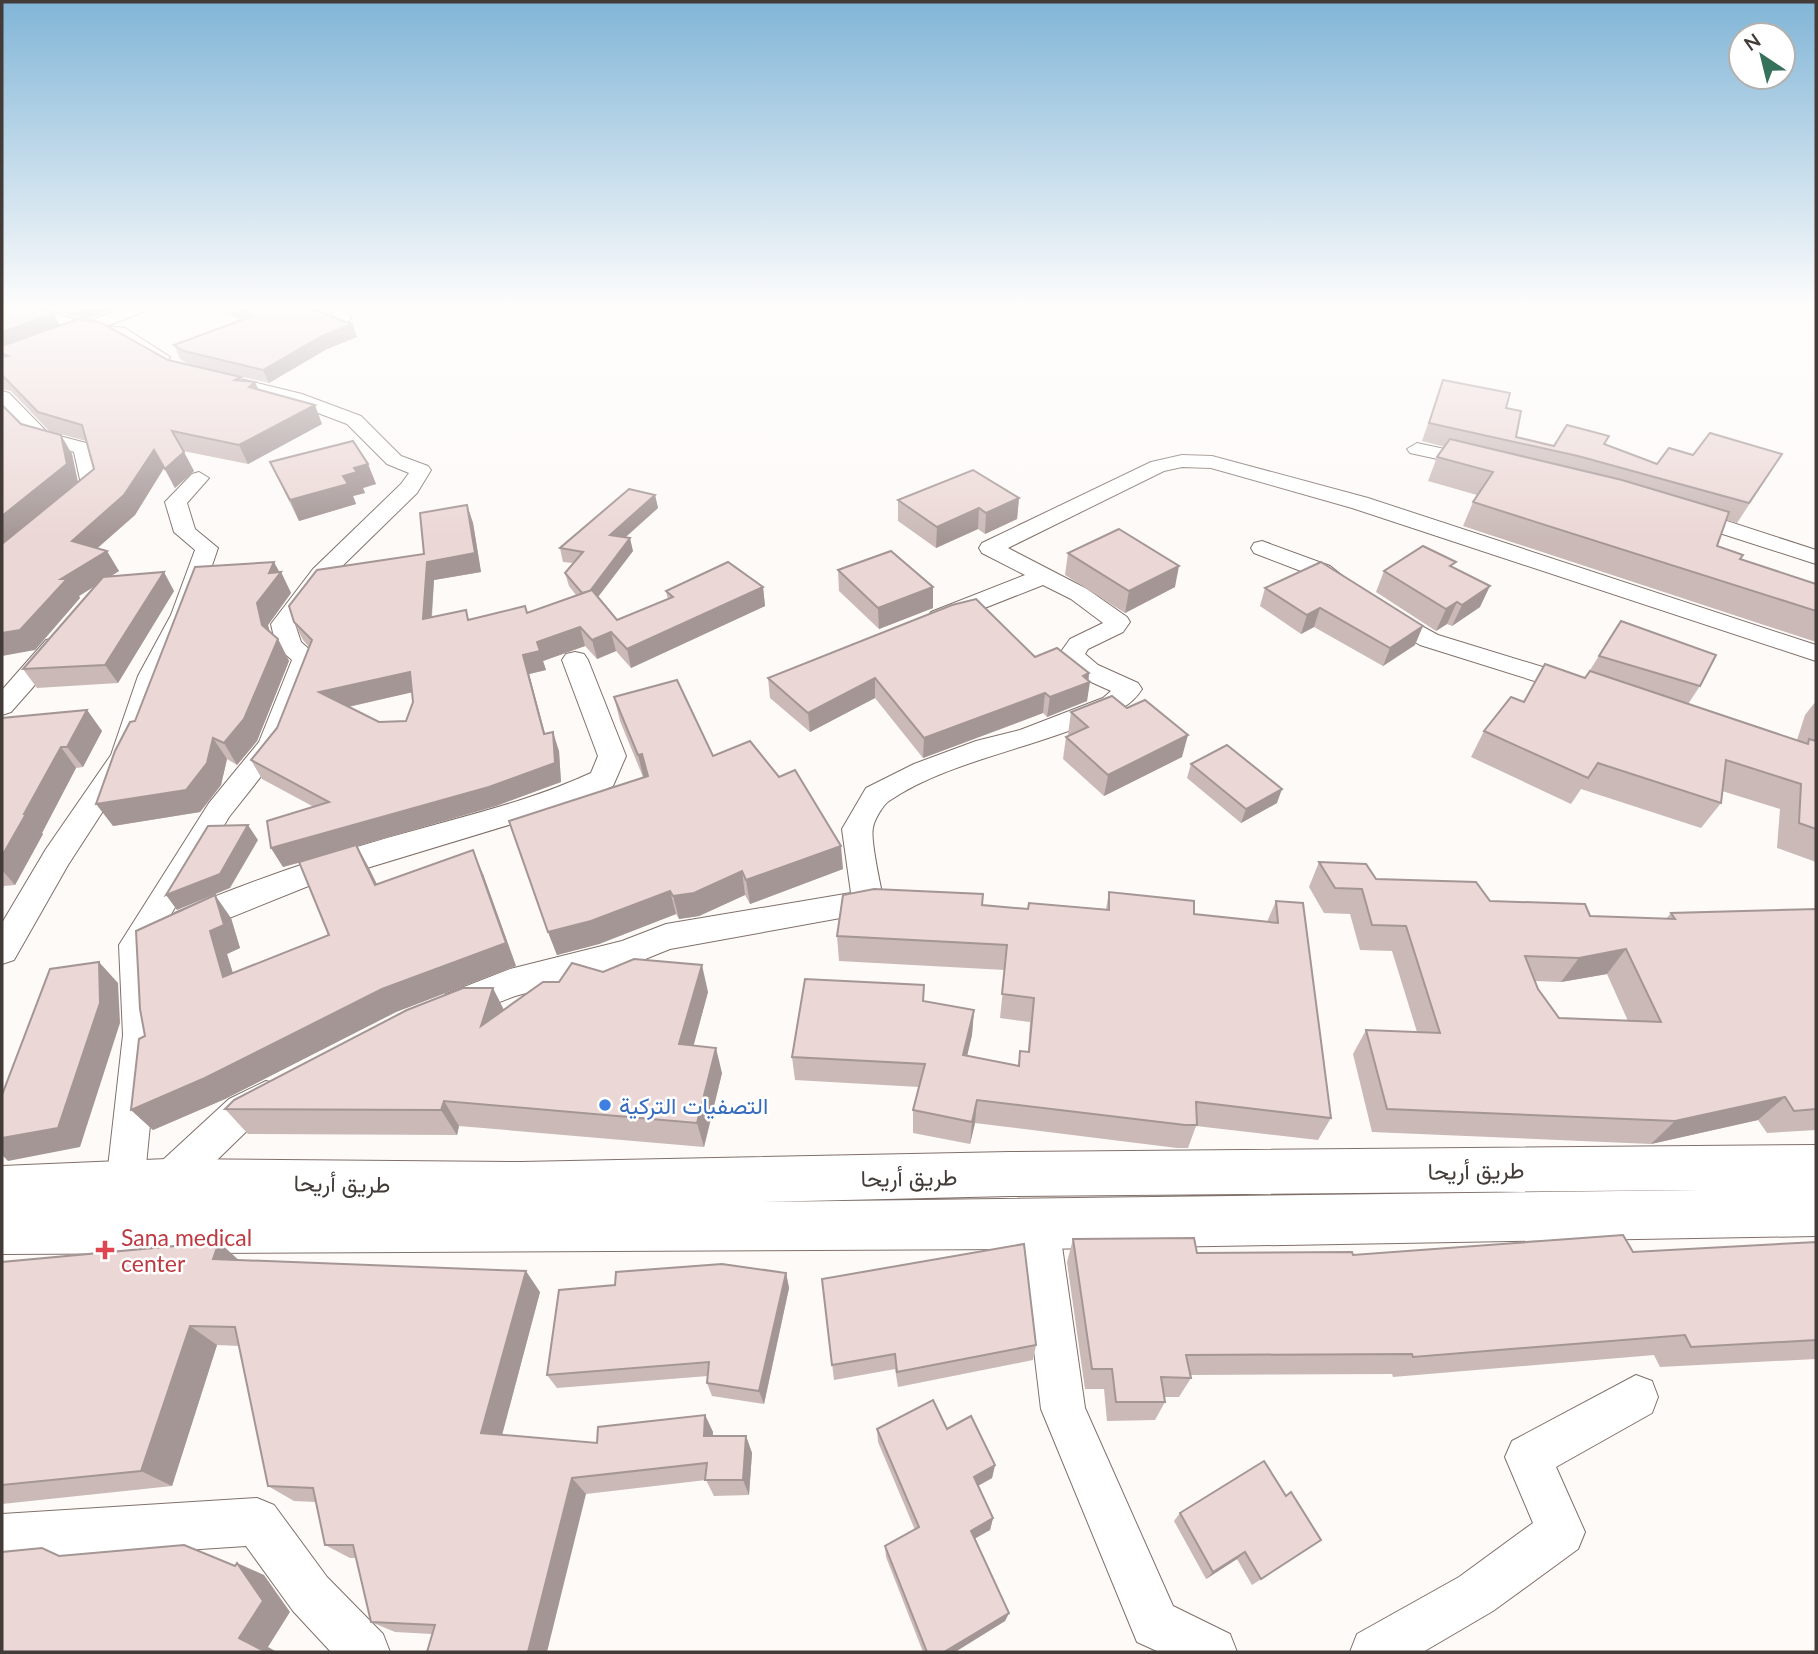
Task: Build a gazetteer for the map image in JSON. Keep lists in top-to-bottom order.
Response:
{
  "streets": {
    "main road": ["طريق أريحا"]
  },
  "places": {
    "other": ["التصفيات التركية"],
    "health": ["Sana medical center"]
  },
  "north": "top left"
}
